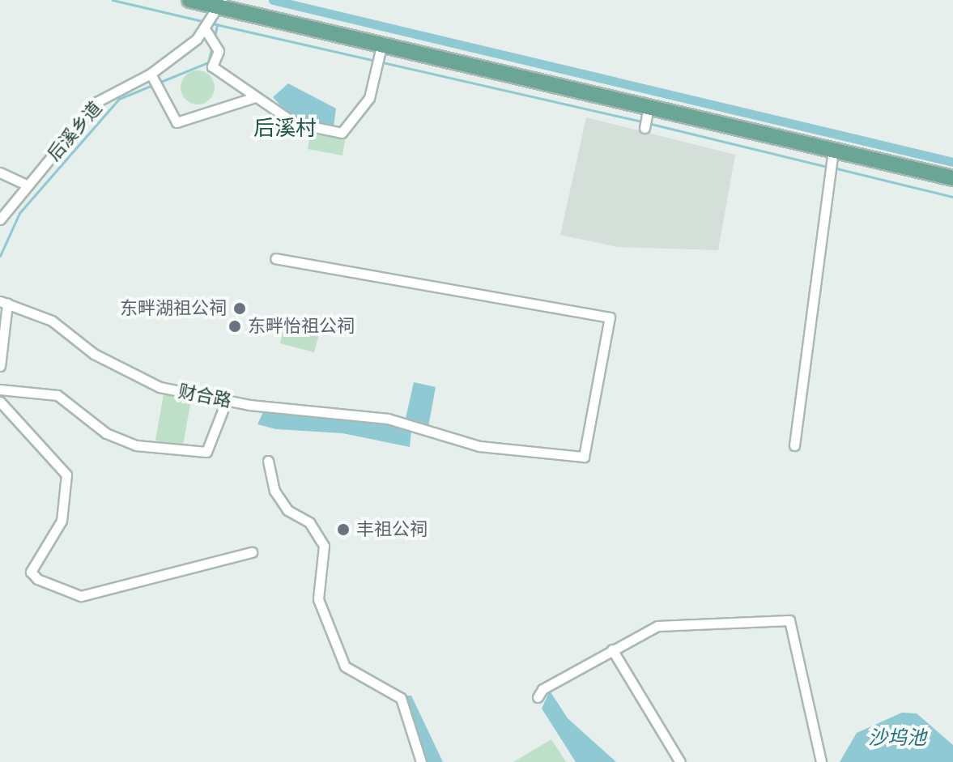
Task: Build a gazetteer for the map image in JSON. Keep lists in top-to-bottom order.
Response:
{
  "streets": {
    "street": ["后溪乡道", "财合路"]
  },
  "districts": ["后溪村"],
  "water": ["沙坞池"],
  "places": ["东畔湖祖公祠", "东畔怡祖公祠", "丰祖公祠"]
}
